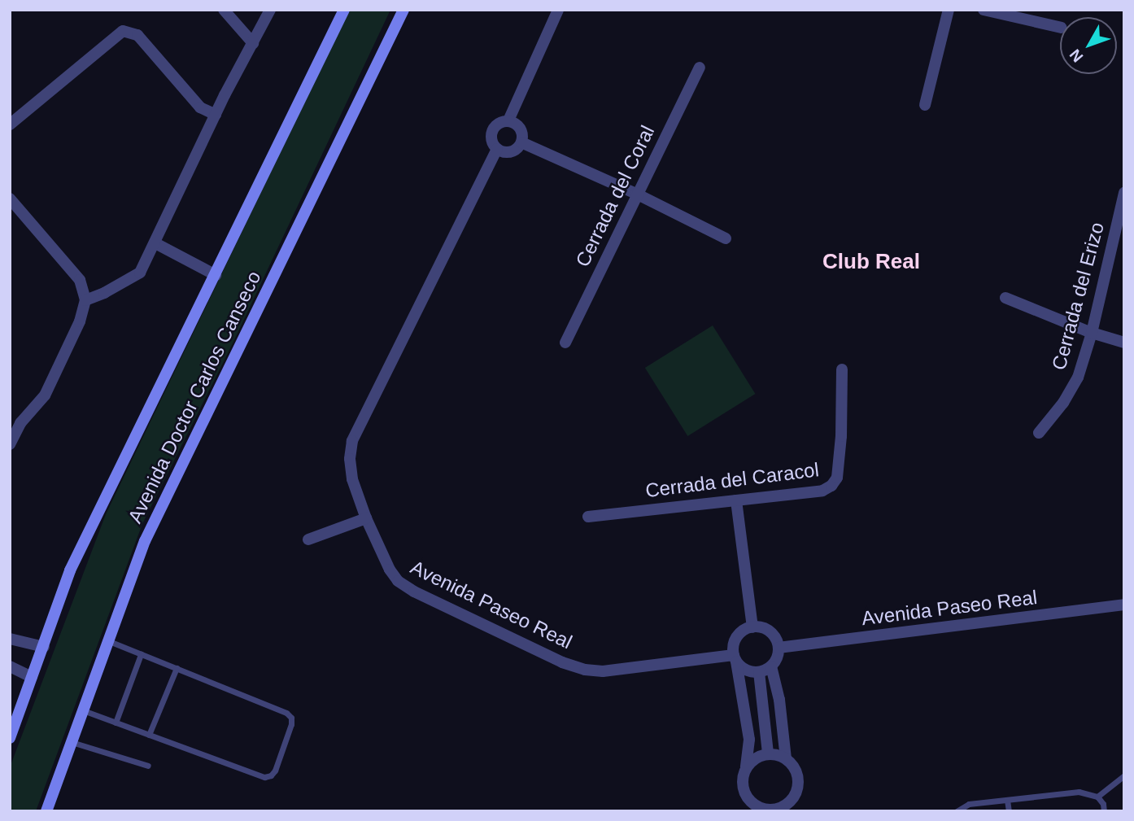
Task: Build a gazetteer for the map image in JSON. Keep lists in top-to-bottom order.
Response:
{
  "streets": {
    "main road": ["Avenida Doctor Carlos Canseco"],
    "street": [
      "Cerrada del Coral",
      "Cerrada del Erizo",
      "Cerrada del Caracol",
      "Avenida Paseo Real"
    ]
  },
  "districts": ["Club Real"],
  "north": "bottom left"
}
